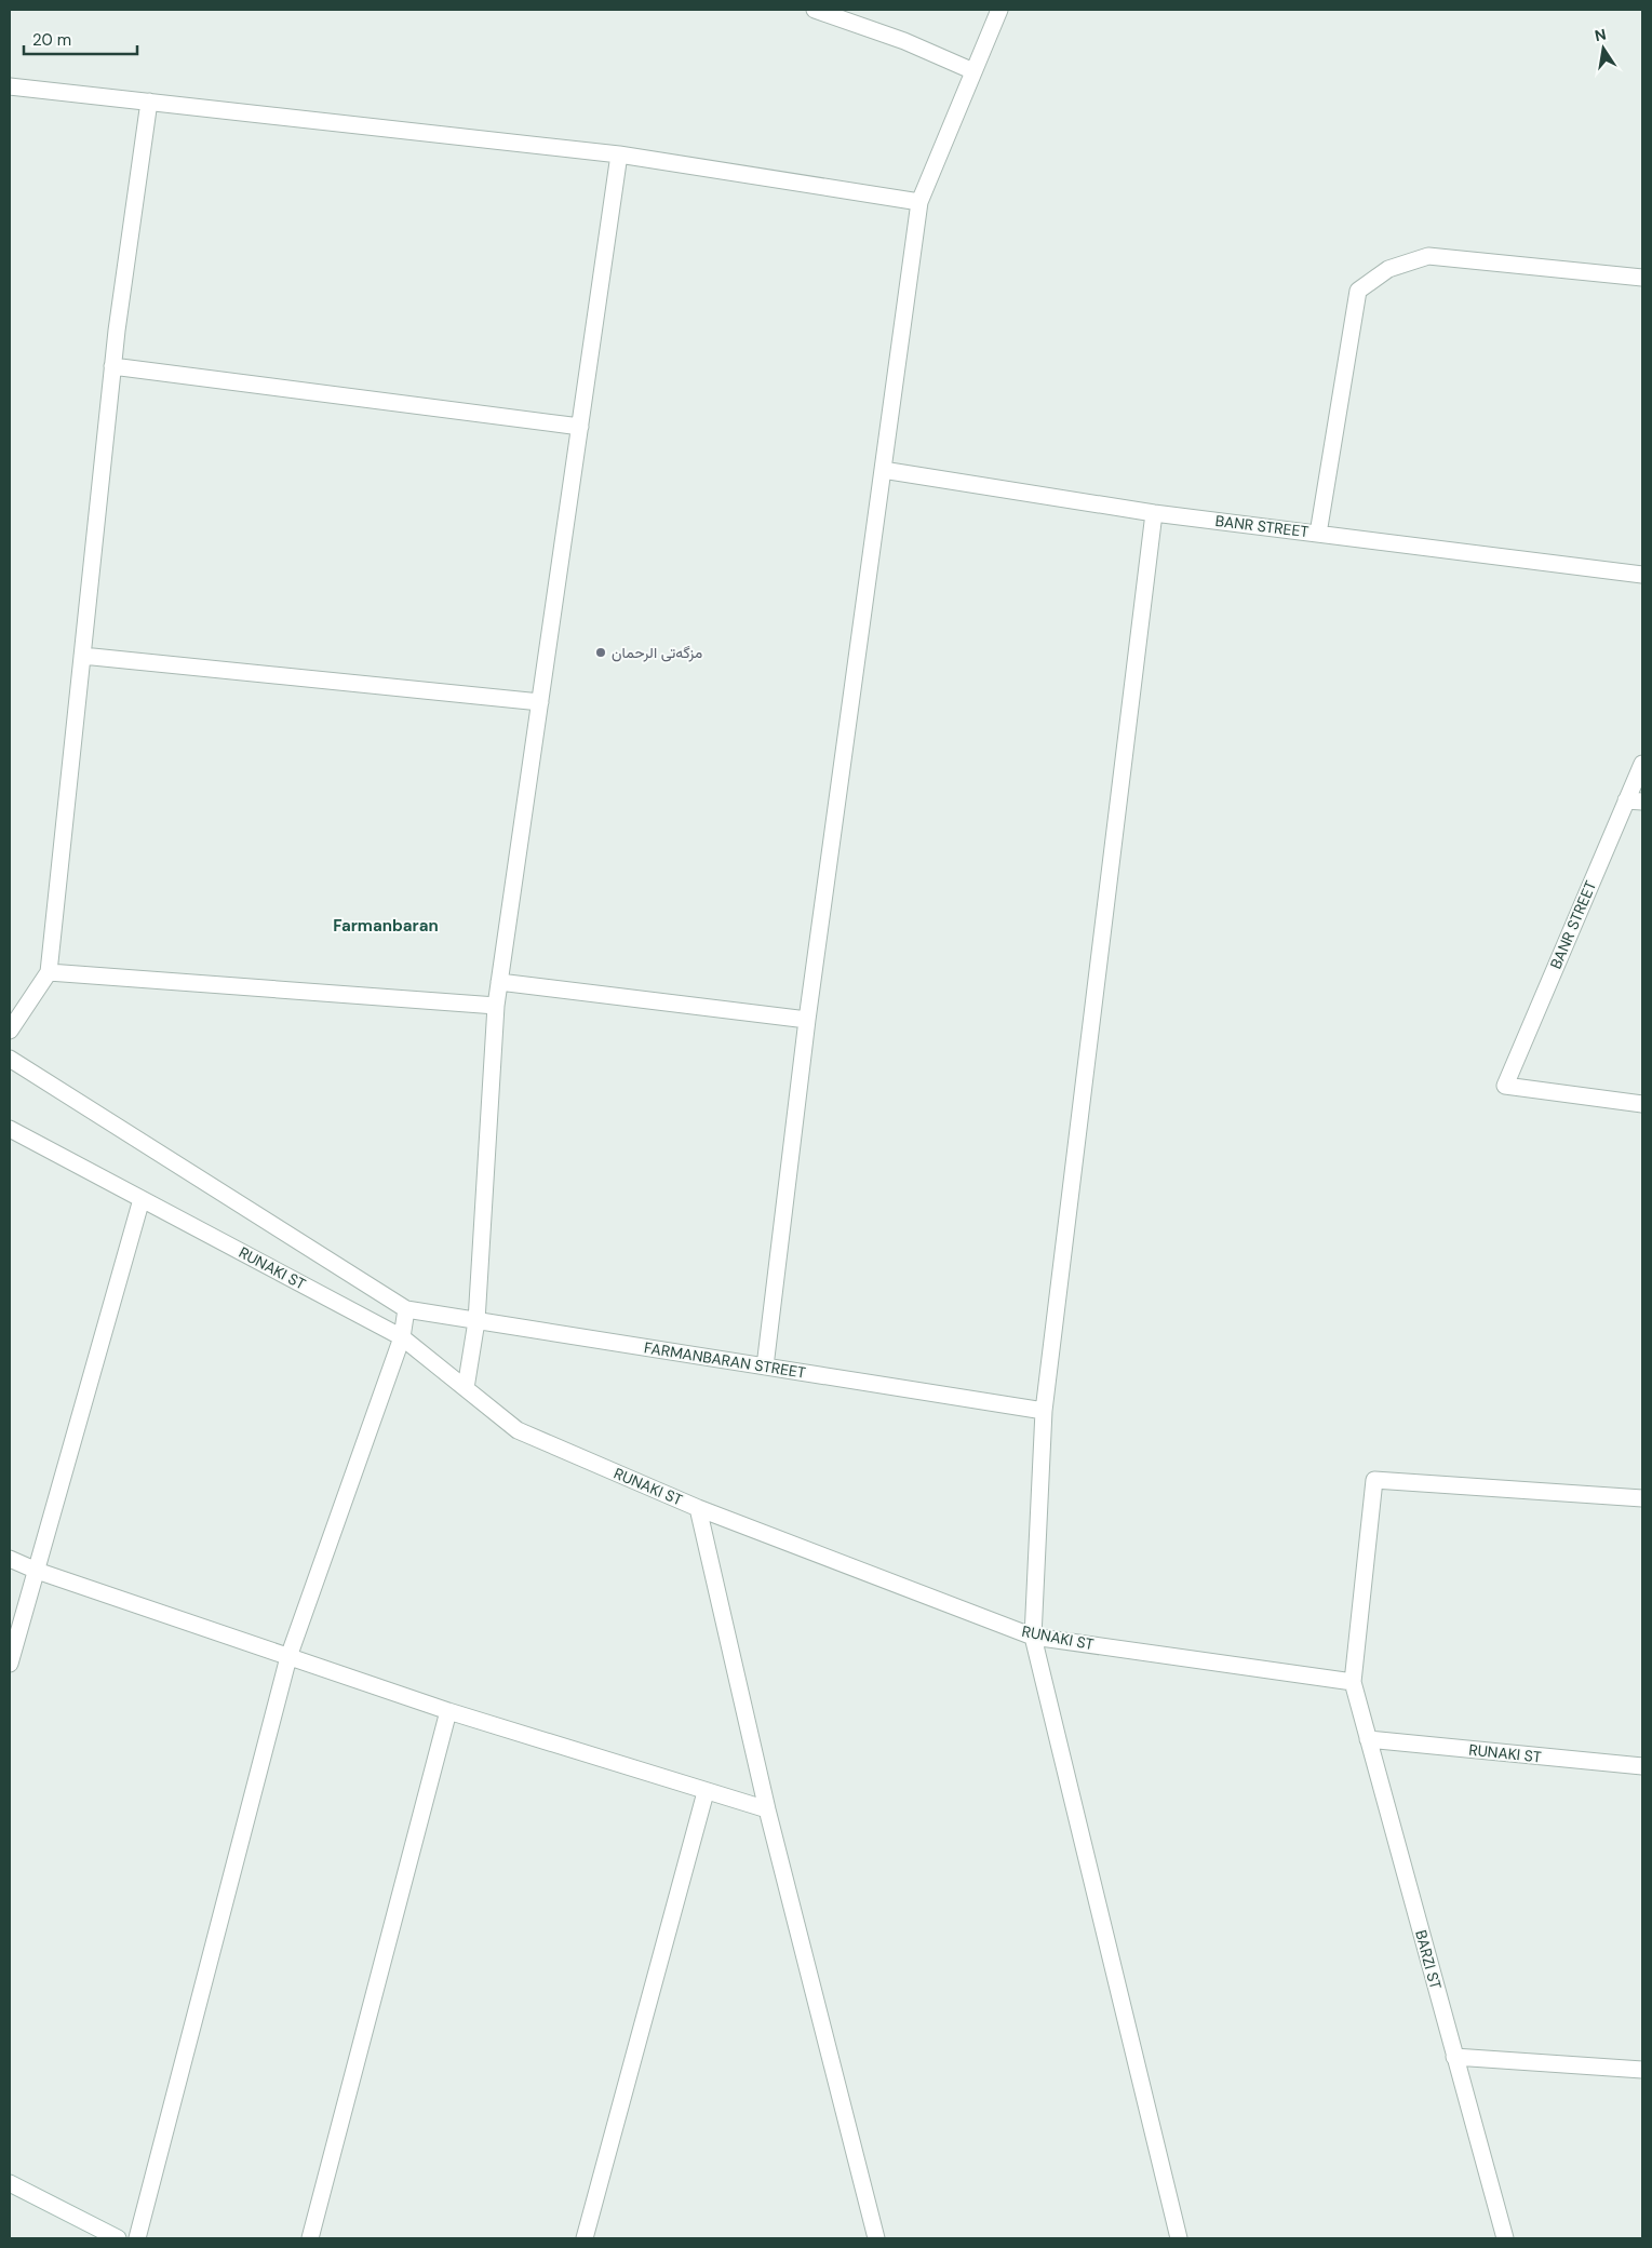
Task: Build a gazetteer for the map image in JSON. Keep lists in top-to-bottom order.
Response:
{
  "streets": {
    "street": [
      "BANR STREET",
      "RUNAKI ST",
      "FARMANBARAN STREET",
      "BARZI ST"
    ]
  },
  "crossings": [
    ["RUNAKI ST", "BARZI ST"]
  ],
  "districts": ["Farmanbaran"],
  "places": ["مزگەتی الرحمان"],
  "scale_bar": "20 m",
  "north": "top"
}
